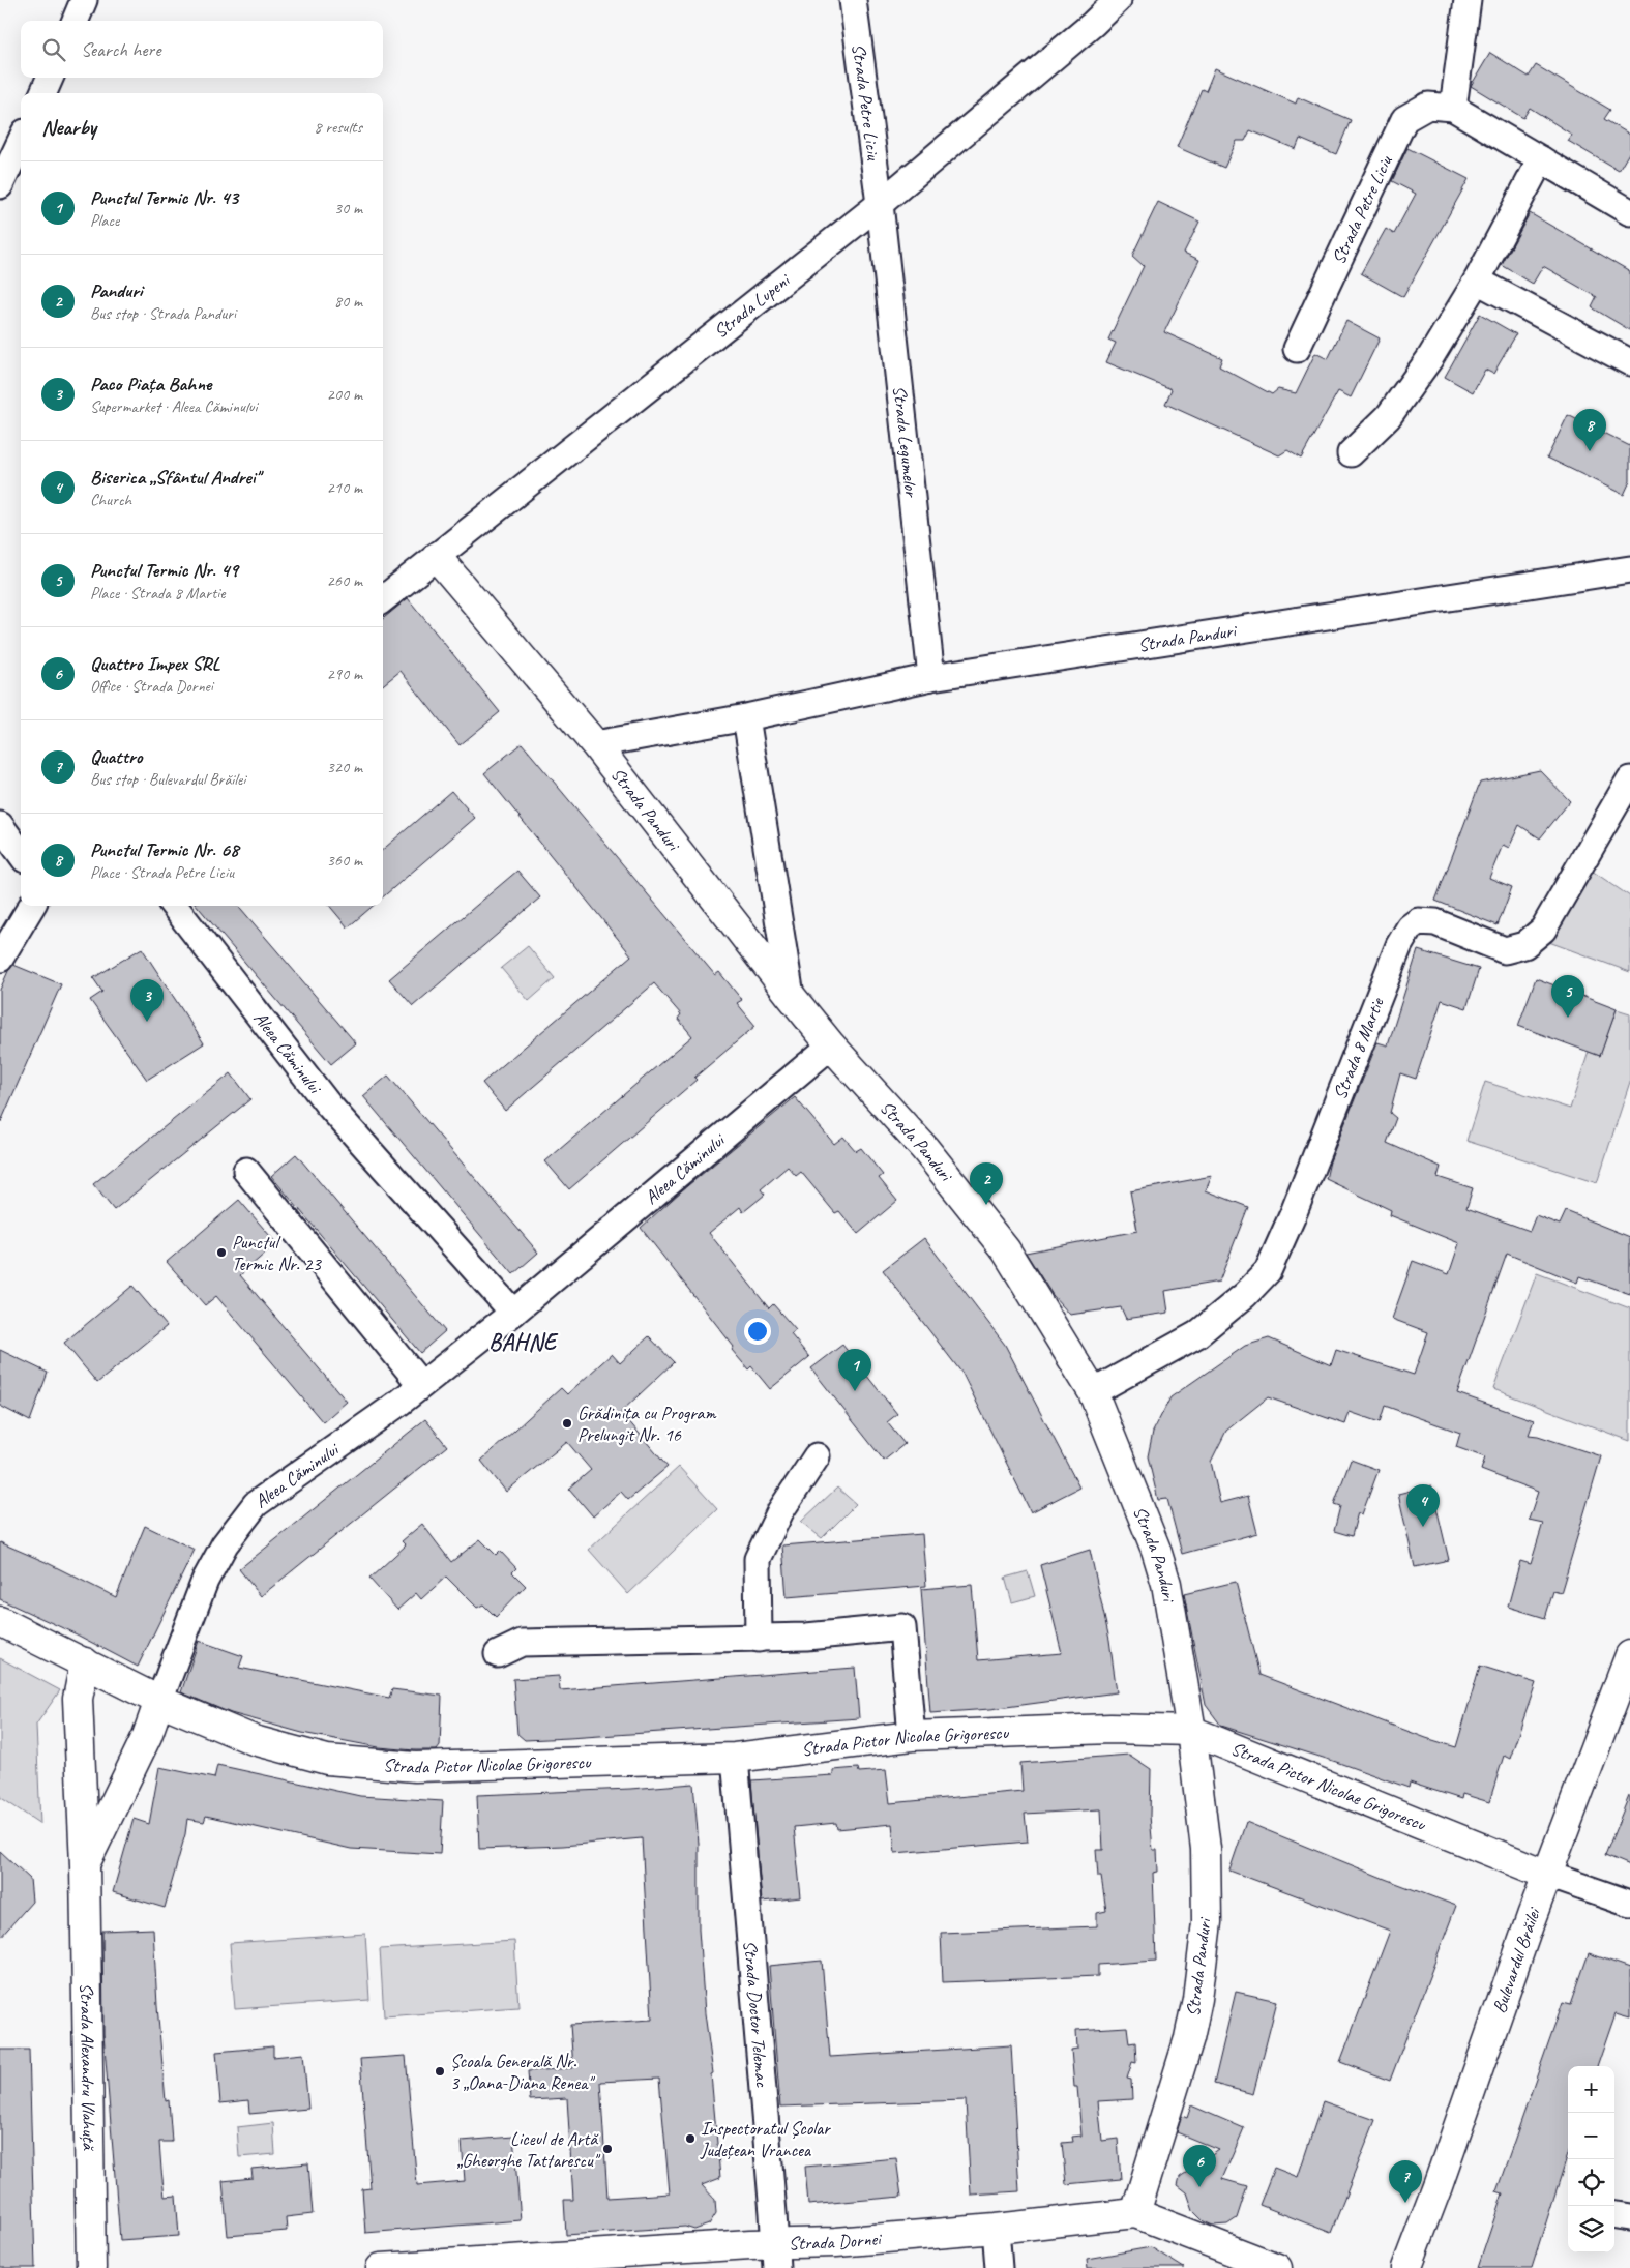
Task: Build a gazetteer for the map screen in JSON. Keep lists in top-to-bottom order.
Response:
{
  "streets": {
    "street": [
      "Strada Petre Liciu",
      "Strada Lupeni",
      "Strada Legumelor",
      "Strada Panduri",
      "Strada 8 Martie",
      "Aleea Căminului",
      "Strada Pictor Nicolae Grigorescu",
      "Bulevardul Brăilei",
      "Strada Doctor Telemac",
      "Strada Alexandru Vlahuță",
      "Strada Dornei"
    ]
  },
  "crossings": [
    ["Strada Petre Liciu", "Strada Lupeni"],
    ["Strada Petre Liciu", "Strada Legumelor"],
    ["Strada Lupeni", "Strada Legumelor"],
    ["Strada Lupeni", "Strada Panduri"],
    ["Strada Legumelor", "Strada Panduri"],
    ["Strada Panduri", "Strada 8 Martie"],
    ["Strada Panduri", "Aleea Căminului"],
    ["Strada Panduri", "Strada Pictor Nicolae Grigorescu"],
    ["Strada Panduri", "Strada Dornei"],
    ["Aleea Căminului", "Strada Pictor Nicolae Grigorescu"],
    ["Aleea Căminului", "Strada Alexandru Vlahuță"],
    ["Strada Pictor Nicolae Grigorescu", "Bulevardul Brăilei"],
    ["Strada Pictor Nicolae Grigorescu", "Strada Doctor Telemac"],
    ["Strada Pictor Nicolae Grigorescu", "Strada Alexandru Vlahuță"],
    ["Strada Doctor Telemac", "Strada Dornei"]
  ],
  "districts": ["BAHNE"],
  "places": [
    "Punctul Termic Nr. 23",
    "Grădinița cu Program Prelungit Nr. 16",
    "Școala Generală Nr. 3 „Oana-Diana Renea\"",
    "Inspectoratul Școlar Județean Vrancea",
    "Liceul de Artă „Gheorghe Tattarescu\""
  ],
  "page": {
    "search": "Search here",
    "heading": ["Nearby", "8 results"],
    "list": [
      {
        "mark": "1",
        "name": "Punctul Termic Nr. 43",
        "note": "Place",
        "value": "30 m"
      },
      {
        "mark": "2",
        "name": "Panduri",
        "note": "Bus stop · Strada Panduri",
        "value": "80 m"
      },
      {
        "mark": "3",
        "name": "Paco Piața Bahne",
        "note": "Supermarket · Aleea Căminului",
        "value": "200 m"
      },
      {
        "mark": "4",
        "name": "Biserica „Sfântul Andrei\"",
        "note": "Church",
        "value": "210 m"
      },
      {
        "mark": "5",
        "name": "Punctul Termic Nr. 49",
        "note": "Place · Strada 8 Martie",
        "value": "260 m"
      },
      {
        "mark": "6",
        "name": "Quattro Impex SRL",
        "note": "Office · Strada Dornei",
        "value": "290 m"
      },
      {
        "mark": "7",
        "name": "Quattro",
        "note": "Bus stop · Bulevardul Brăilei",
        "value": "320 m"
      },
      {
        "mark": "8",
        "name": "Punctul Termic Nr. 68",
        "note": "Place · Strada Petre Liciu",
        "value": "360 m"
      }
    ],
    "pins": [
      "8",
      "5",
      "3",
      "2",
      "1",
      "4",
      "6",
      "7"
    ],
    "map_buttons": ["+", "−"]
  }
}
